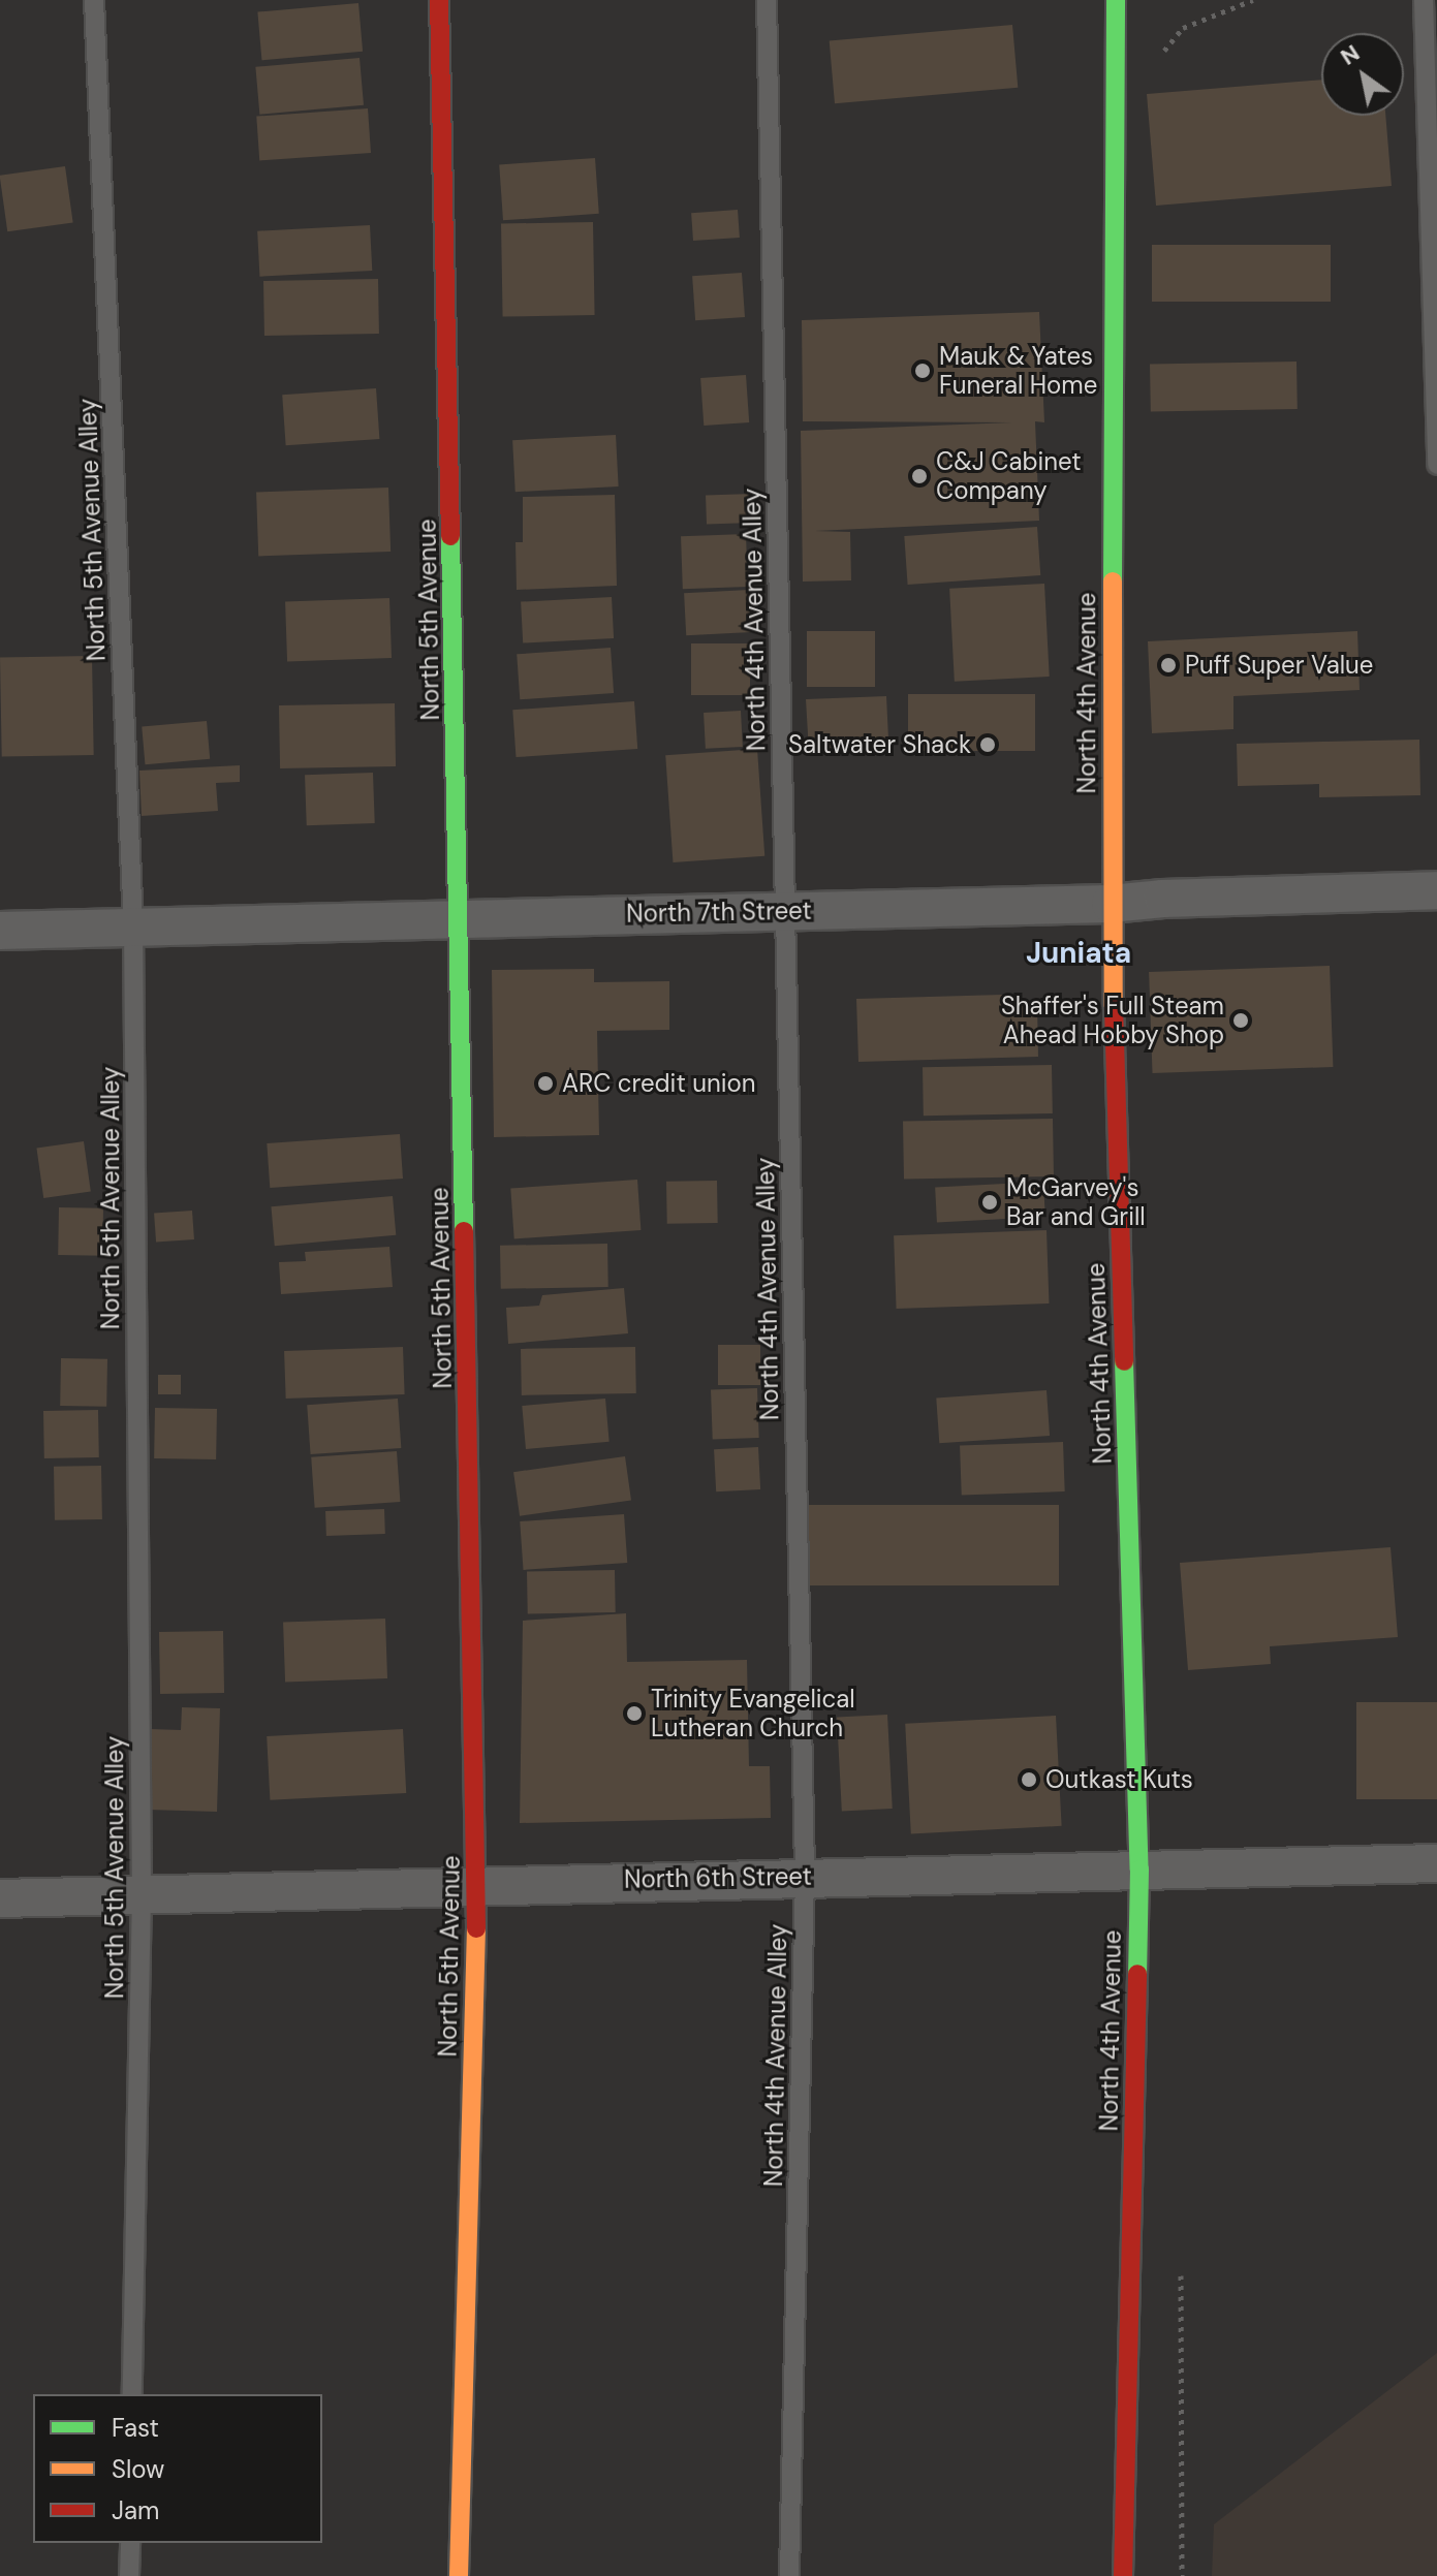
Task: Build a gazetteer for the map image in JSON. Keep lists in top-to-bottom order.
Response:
{
  "streets": {
    "street": [
      "North 5th Avenue",
      "North 4th Avenue",
      "North 7th Street",
      "North 6th Street"
    ],
    "lane": ["North 5th Avenue Alley", "North 4th Avenue Alley"]
  },
  "crossings": [
    ["North 5th Avenue Alley", "North 7th Street"],
    ["North 5th Avenue Alley", "North 6th Street"],
    ["North 5th Avenue", "North 7th Street"],
    ["North 5th Avenue", "North 6th Street"],
    ["North 4th Avenue Alley", "North 7th Street"],
    ["North 4th Avenue Alley", "North 6th Street"],
    ["North 4th Avenue", "North 7th Street"],
    ["North 4th Avenue", "North 6th Street"]
  ],
  "districts": ["Juniata"],
  "places": [
    "Mauk & Yates Funeral Home",
    "C&J Cabinet Company",
    "Puff Super Value",
    "Saltwater Shack",
    "Shaffer's Full Steam Ahead Hobby Shop",
    "ARC credit union",
    "McGarvey's Bar and Grill",
    "Trinity Evangelical Lutheran Church",
    "Outkast Kuts"
  ],
  "legend": ["Fast", "Slow", "Jam"],
  "north": "top left"
}
